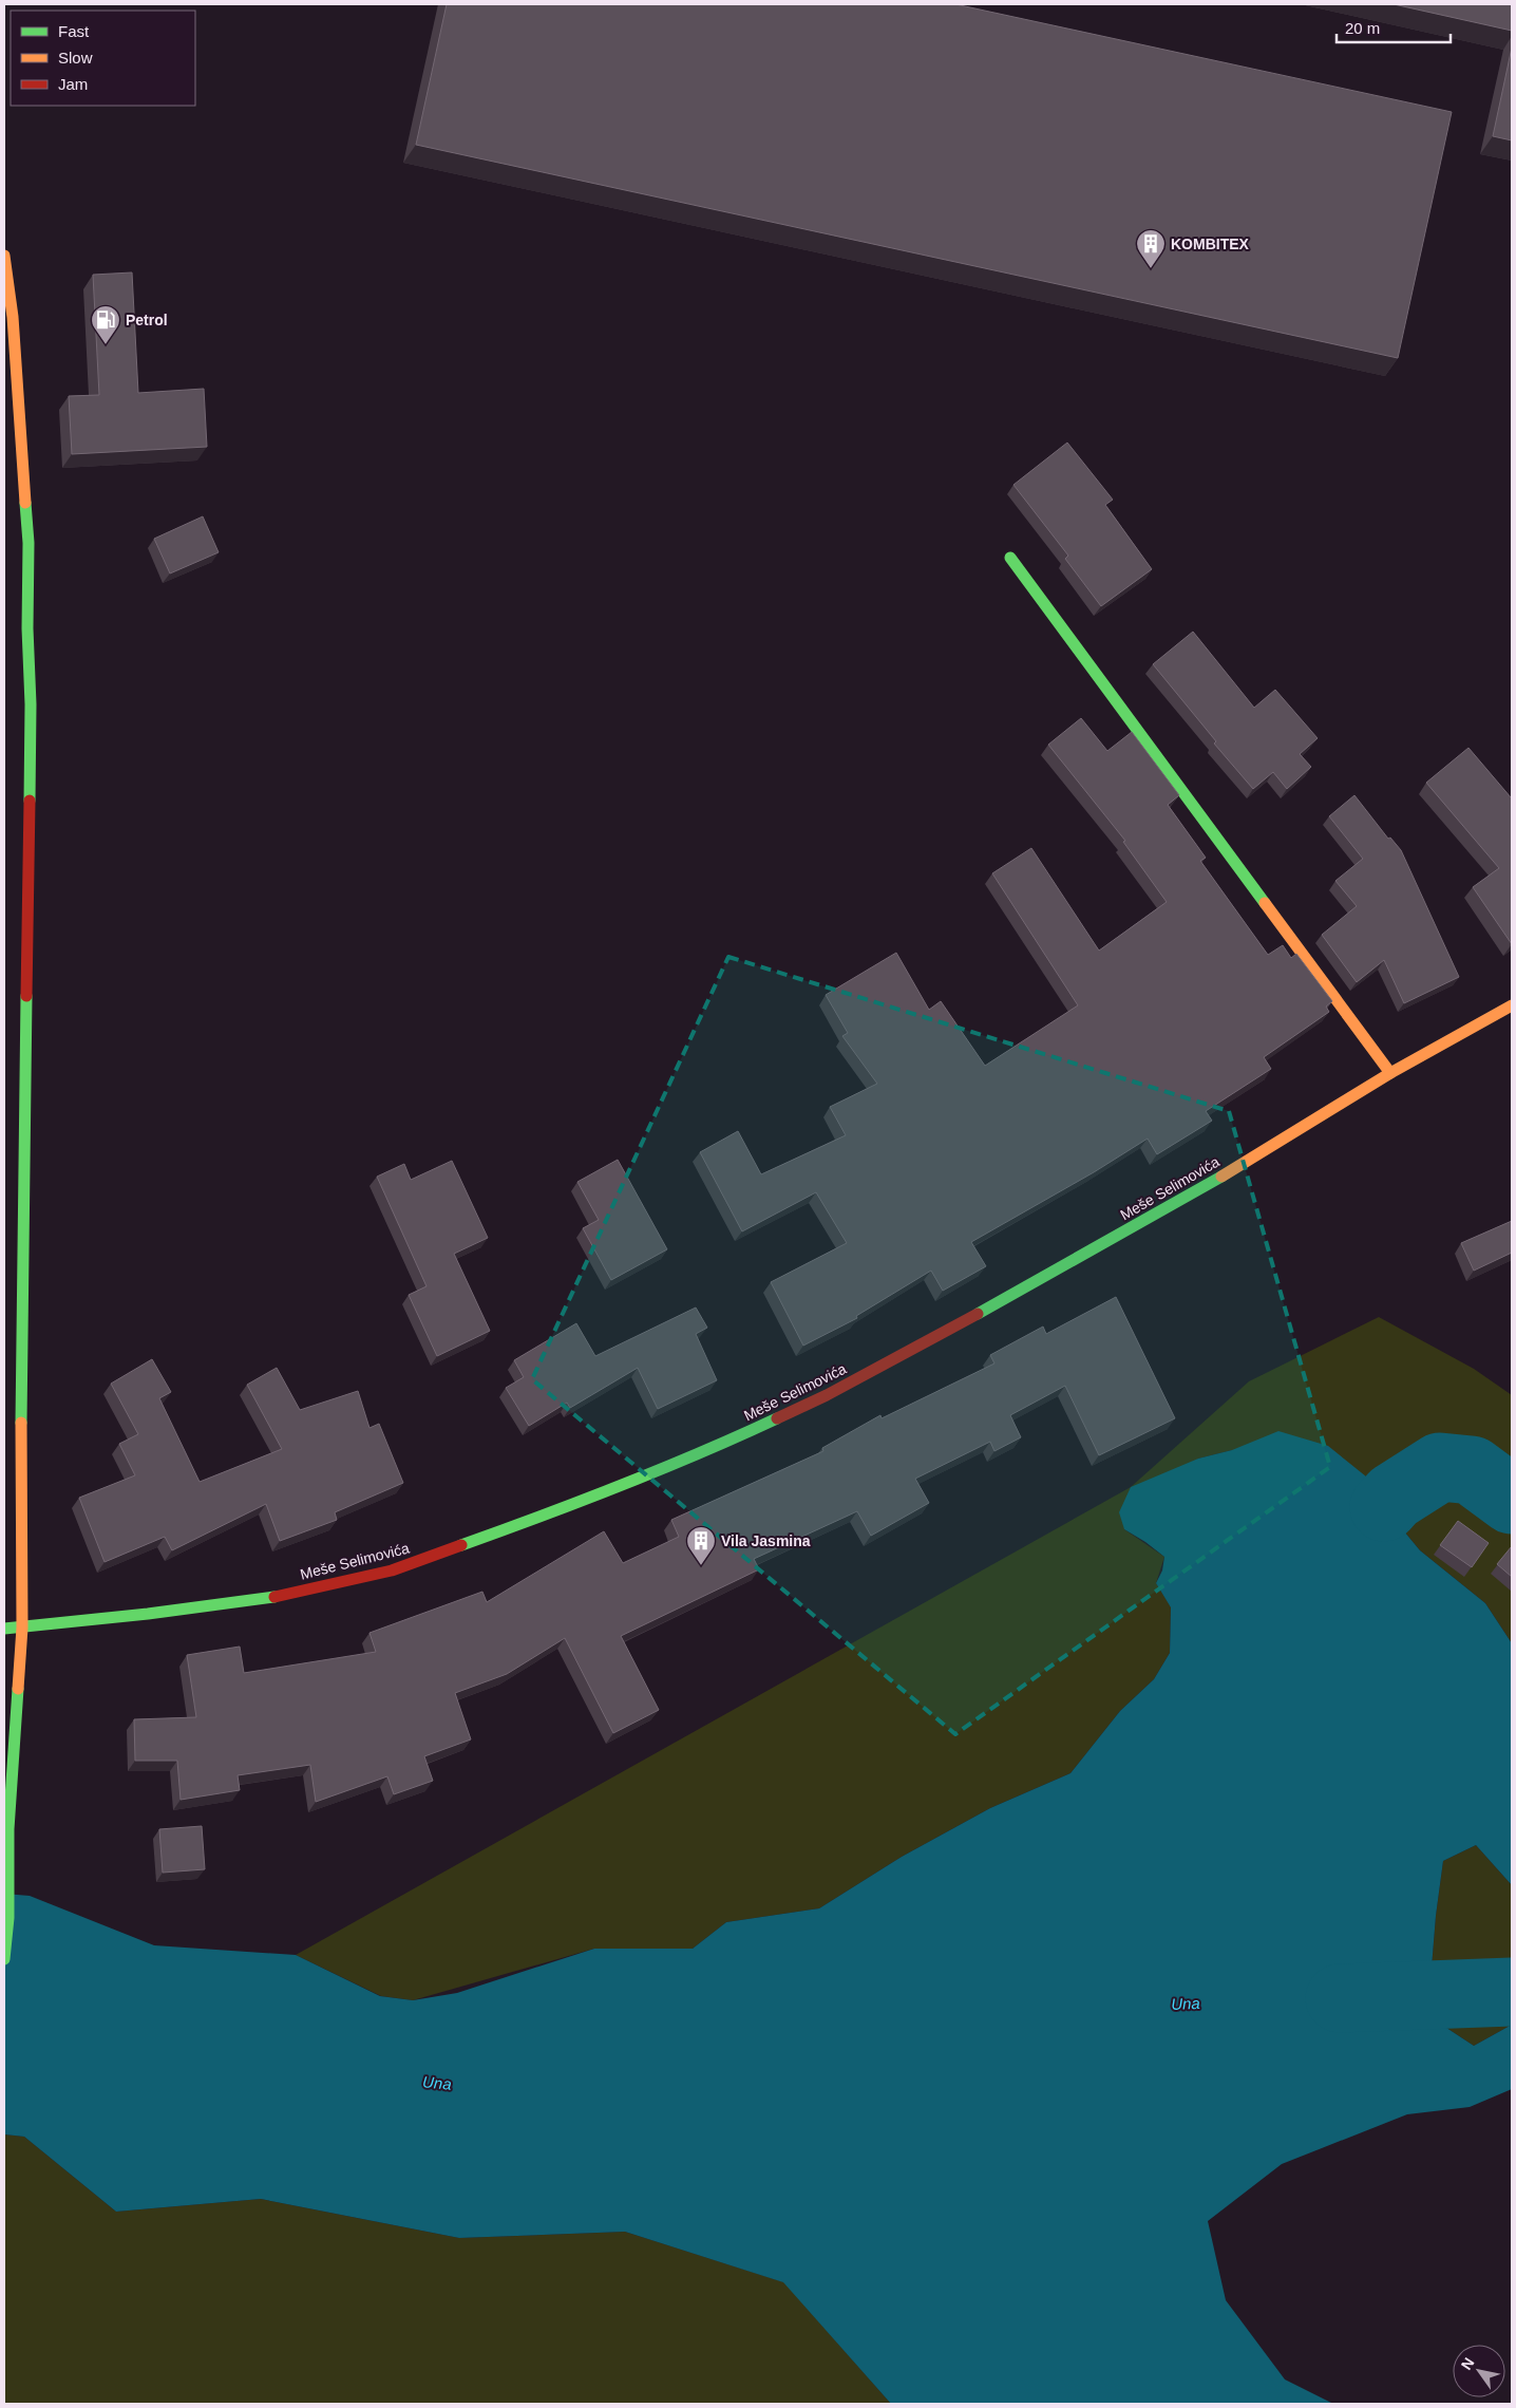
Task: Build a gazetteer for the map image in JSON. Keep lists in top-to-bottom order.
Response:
{
  "streets": {
    "street": ["Meše Selimovića"]
  },
  "water": ["Una"],
  "places": {
    "building": ["KOMBITEX", "Vila Jasmina"],
    "fuel station": ["Petrol"]
  },
  "legend": ["Fast", "Slow", "Jam"],
  "scale_bar": "20 m",
  "north": "top left"
}
